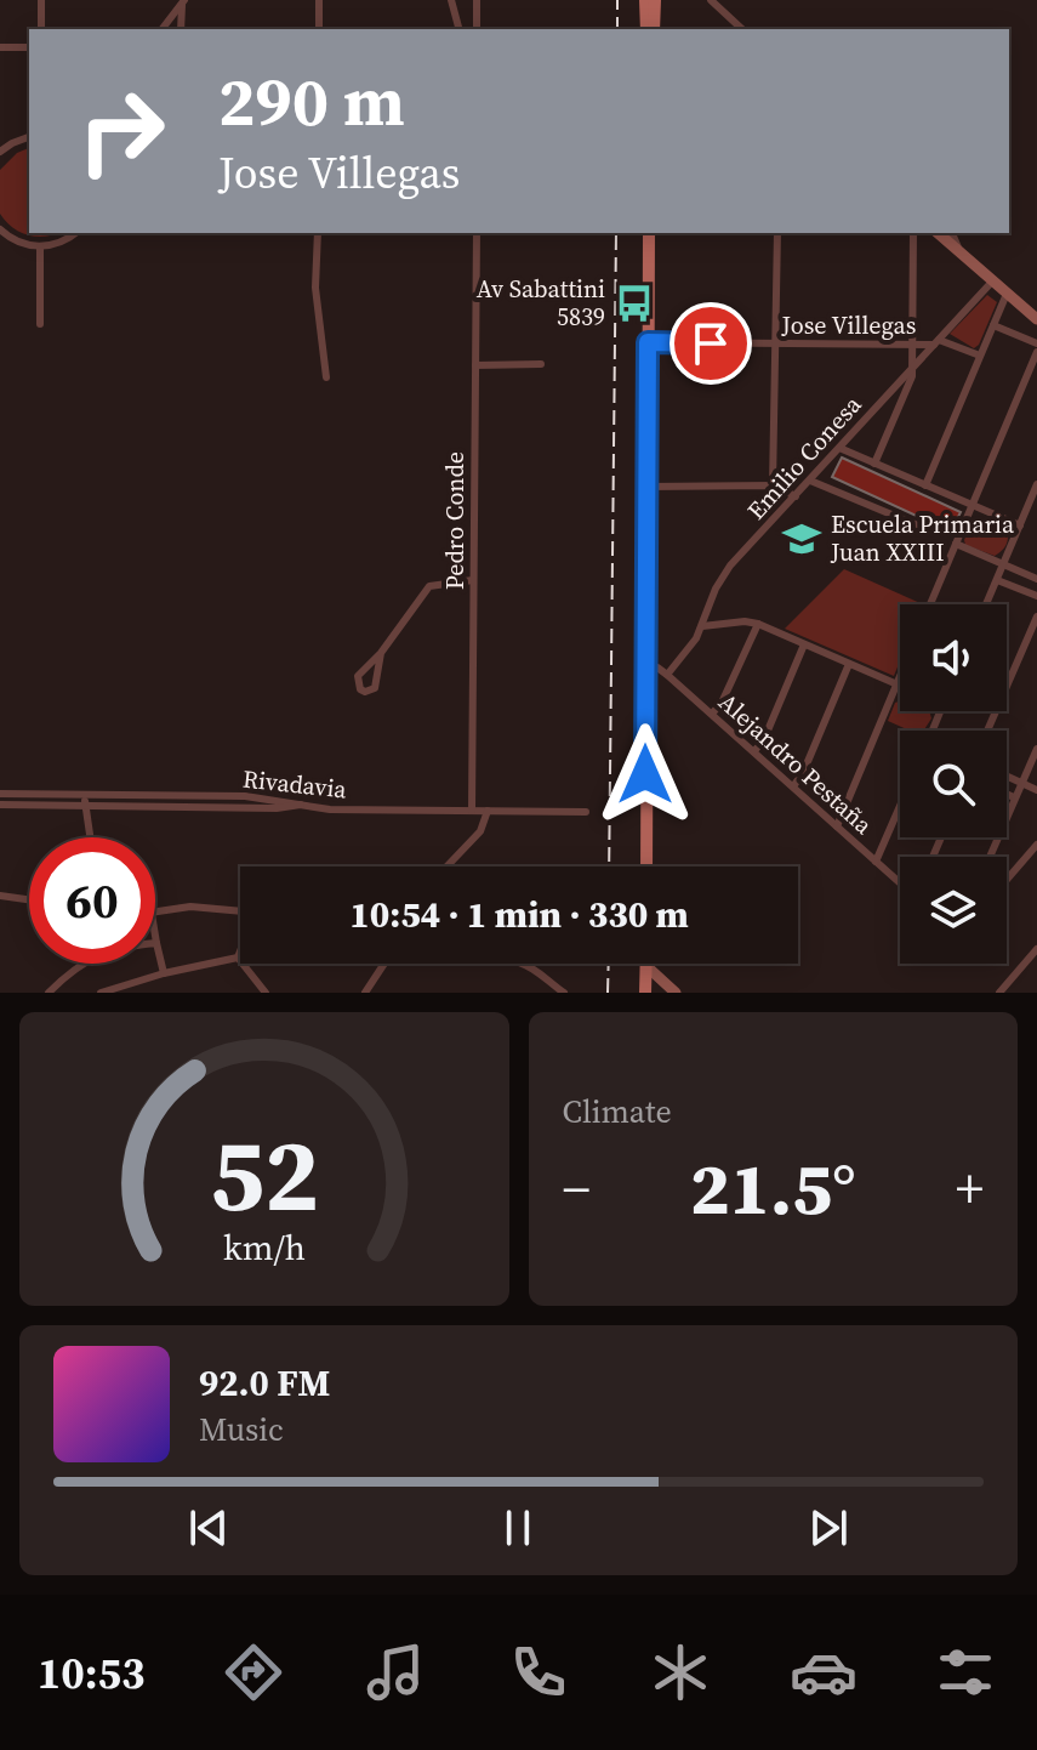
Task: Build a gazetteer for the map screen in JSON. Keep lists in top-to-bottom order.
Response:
{
  "streets": {
    "street": [
      "Jose Villegas",
      "Emilio Conesa",
      "Pedro Conde",
      "Alejandro Pestaña",
      "Rivadavia"
    ]
  },
  "crossings": [
    ["Jose Villegas", "Emilio Conesa"],
    ["Emilio Conesa", "Alejandro Pestaña"],
    ["Pedro Conde", "Rivadavia"]
  ],
  "places": {
    "bus stop": ["Av Sabattini 5839"],
    "school or university": ["Escuela Primaria Juan XXIII"]
  },
  "page": {
    "turn": ["290 m", "Jose Villegas"],
    "limit": "60",
    "trip": "10:54 · 1 min · 330 m",
    "tile": "Climate",
    "heat": ["−", "21.5°", "+"],
    "song": ["92.0 FM", "Music"],
    "tabs": "10:53",
    "gauge": ["52", "km/h"]
  }
}
